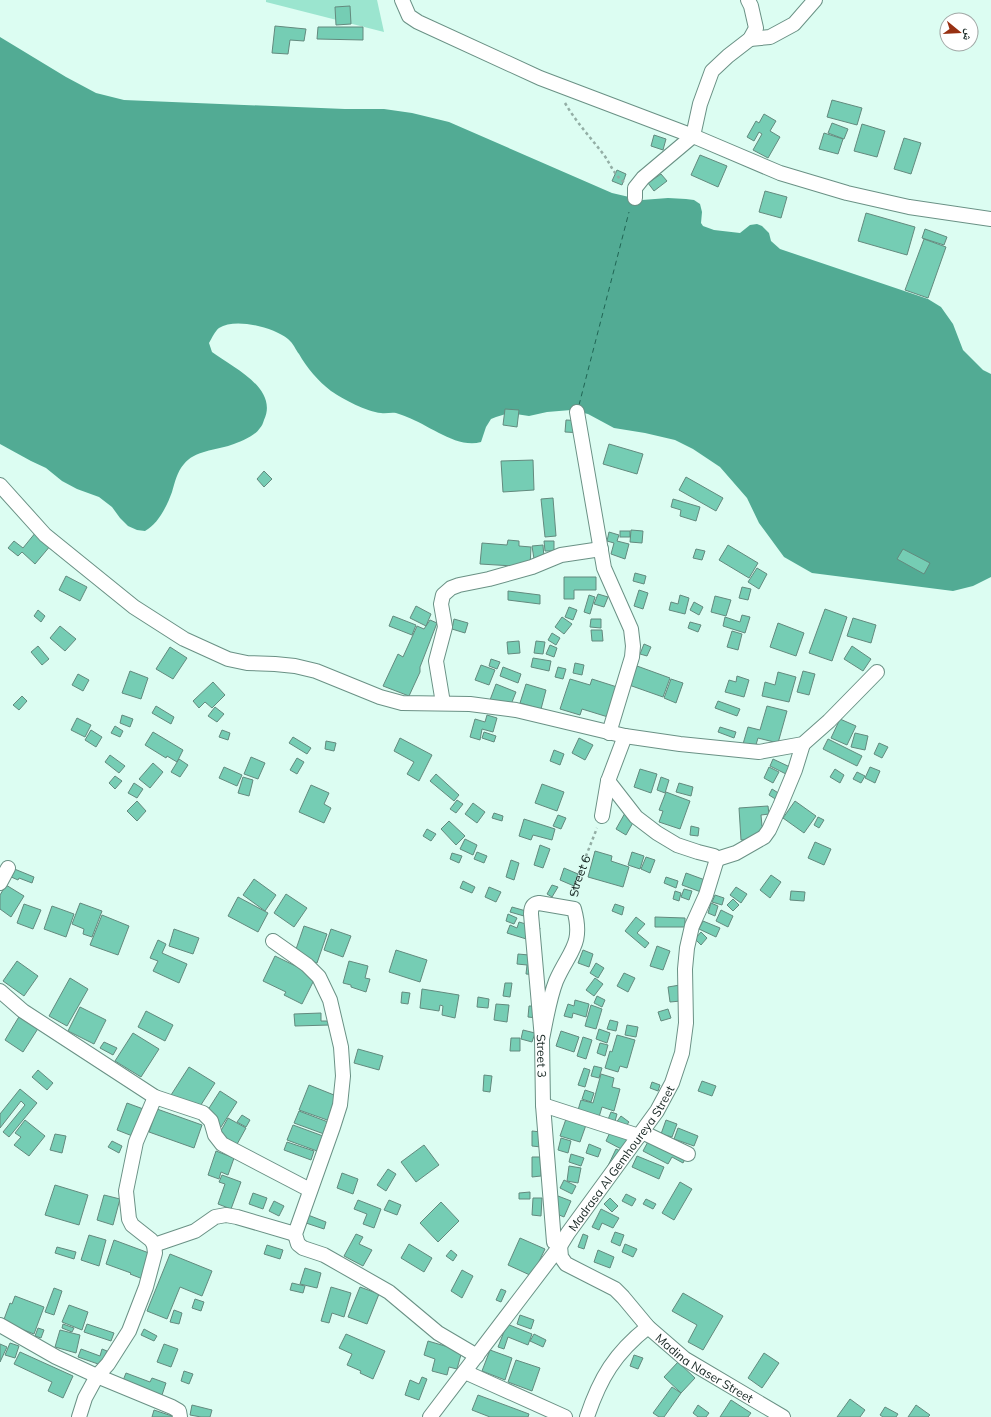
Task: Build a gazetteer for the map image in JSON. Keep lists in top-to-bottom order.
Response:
{
  "streets": {
    "street": [
      "Street 6",
      "Street 3",
      "Madrasa Al Gemhoureya Street",
      "Madina Naser Street"
    ]
  },
  "crossings": [
    ["Street 6", "Street 3"],
    ["Street 3", "Madrasa Al Gemhoureya Street"],
    ["Street 3", "Madina Naser Street"],
    ["Madrasa Al Gemhoureya Street", "Madina Naser Street"]
  ],
  "north": "right"
}
